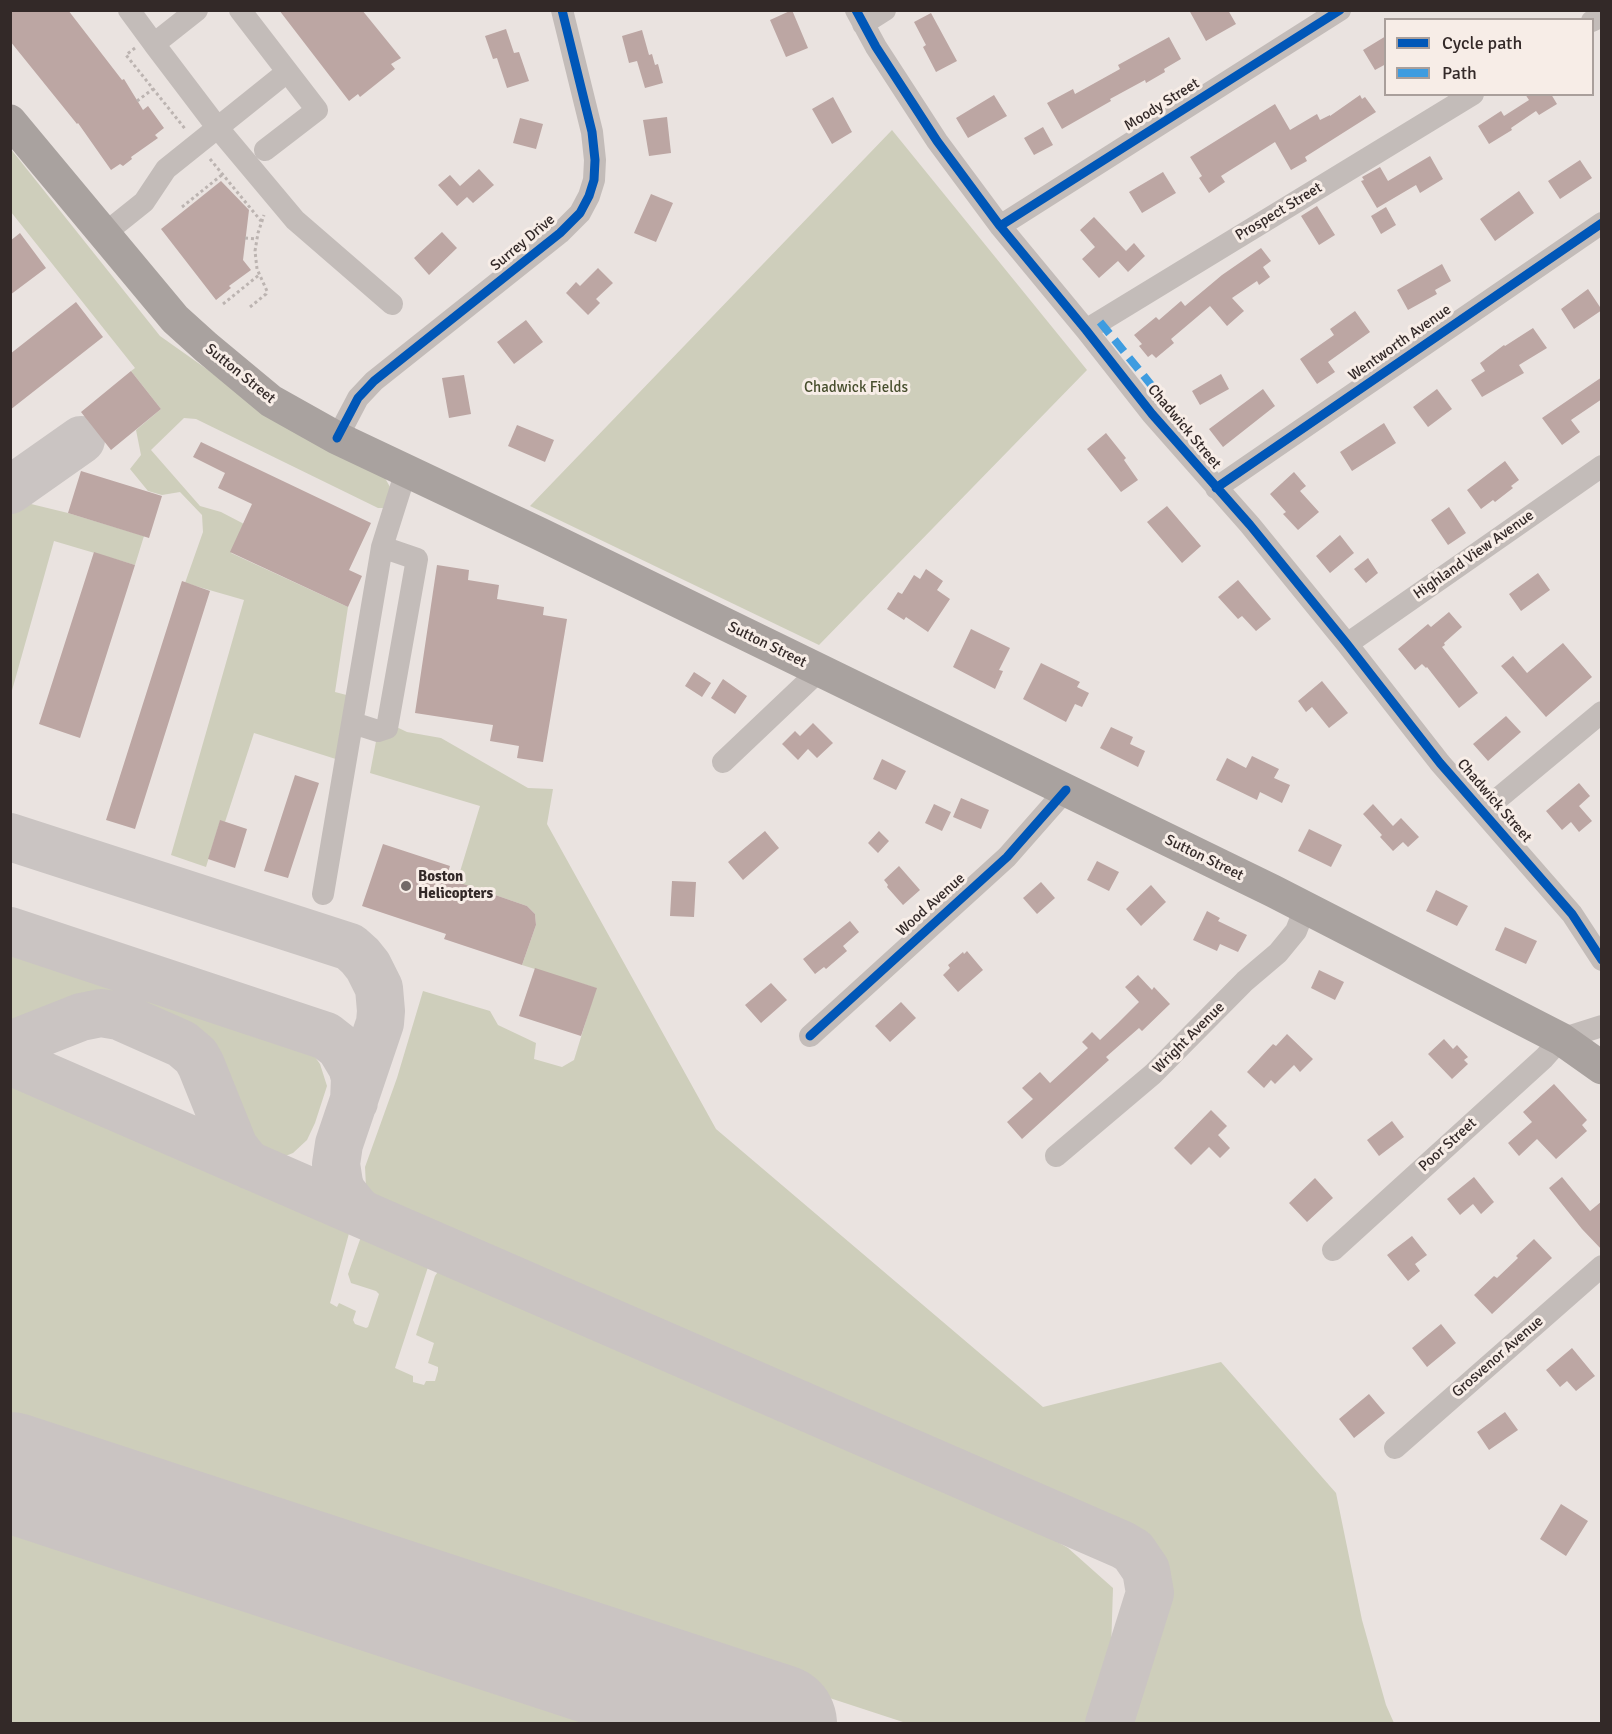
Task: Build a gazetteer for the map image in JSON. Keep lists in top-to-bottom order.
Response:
{
  "streets": {
    "highway": ["Sutton Street"],
    "street": [
      "Moody Street",
      "Prospect Street",
      "Surrey Drive",
      "Wentworth Avenue",
      "Chadwick Street",
      "Highland View Avenue",
      "Wood Avenue",
      "Wright Avenue",
      "Poor Street",
      "Grosvenor Avenue"
    ]
  },
  "crossings": [
    ["Moody Street", "Chadwick Street"],
    ["Prospect Street", "Chadwick Street"],
    ["Surrey Drive", "Sutton Street"],
    ["Wentworth Avenue", "Chadwick Street"],
    ["Sutton Street", "Wood Avenue"],
    ["Sutton Street", "Wright Avenue"],
    ["Sutton Street", "Poor Street"],
    ["Chadwick Street", "Highland View Avenue"]
  ],
  "parks": ["Chadwick Fields"],
  "places": ["Boston Helicopters"],
  "legend": ["Cycle path", "Path"]
}
